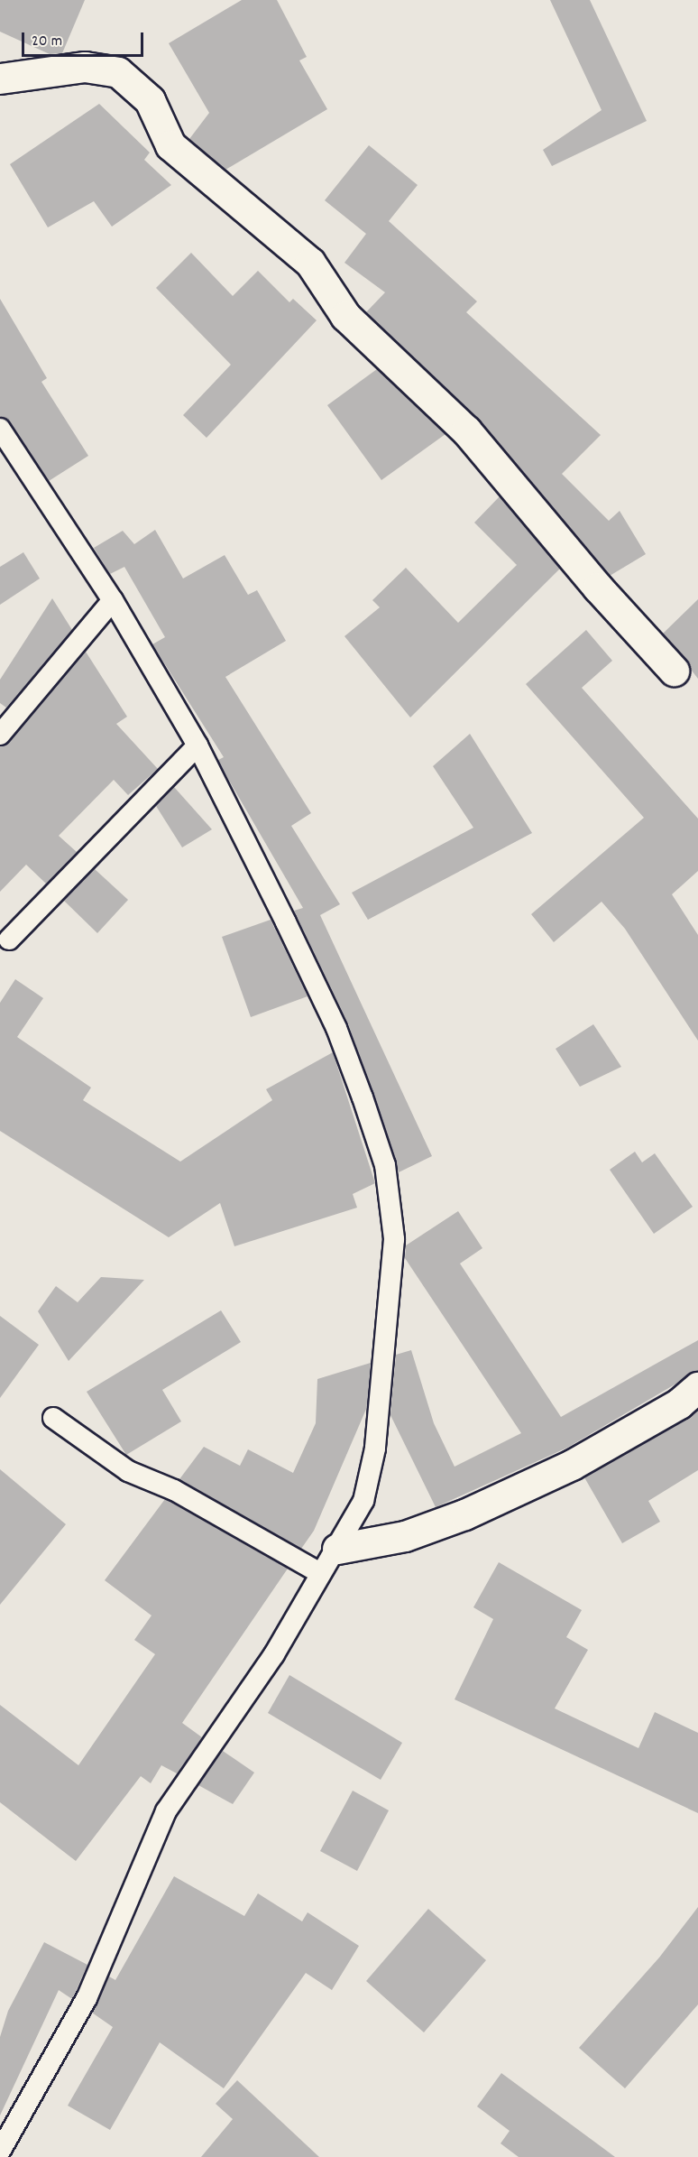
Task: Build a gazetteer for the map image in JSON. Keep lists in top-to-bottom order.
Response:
{
  "scale_bar": "20 m"
}
